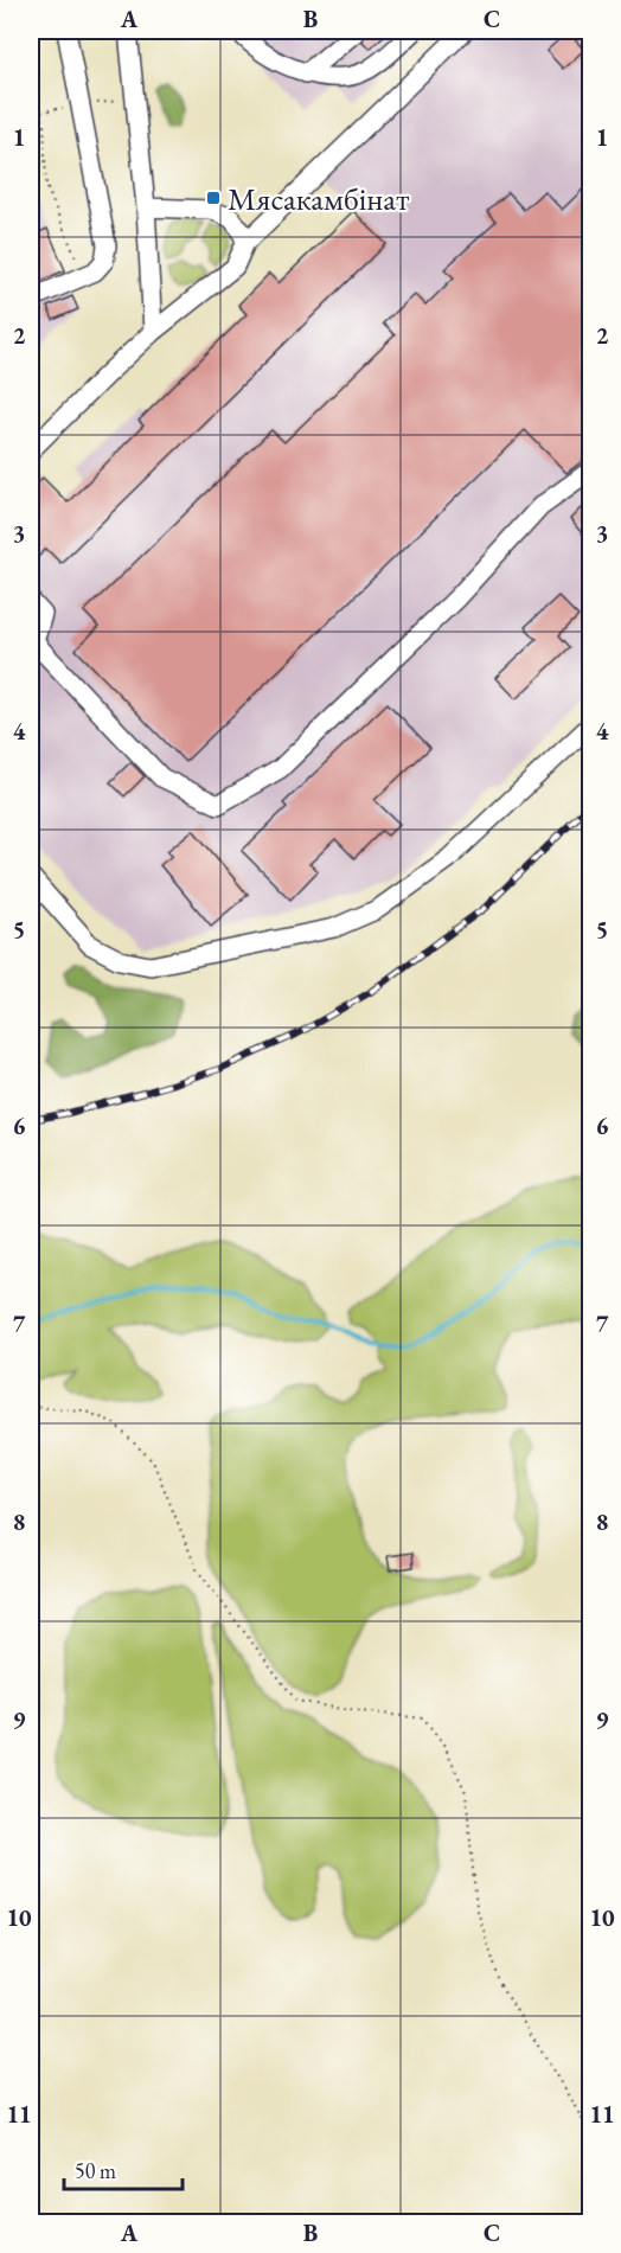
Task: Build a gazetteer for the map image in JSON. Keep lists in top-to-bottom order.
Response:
{
  "places": {
    "transit": ["Мясакамбінат"]
  },
  "scale_bar": "50 m",
  "grid": {
    "columns": ["A", "B", "C"],
    "rows": [
      "1",
      "2",
      "3",
      "4",
      "5",
      "6",
      "7",
      "8",
      "9",
      "10",
      "11"
    ]
  }
}
